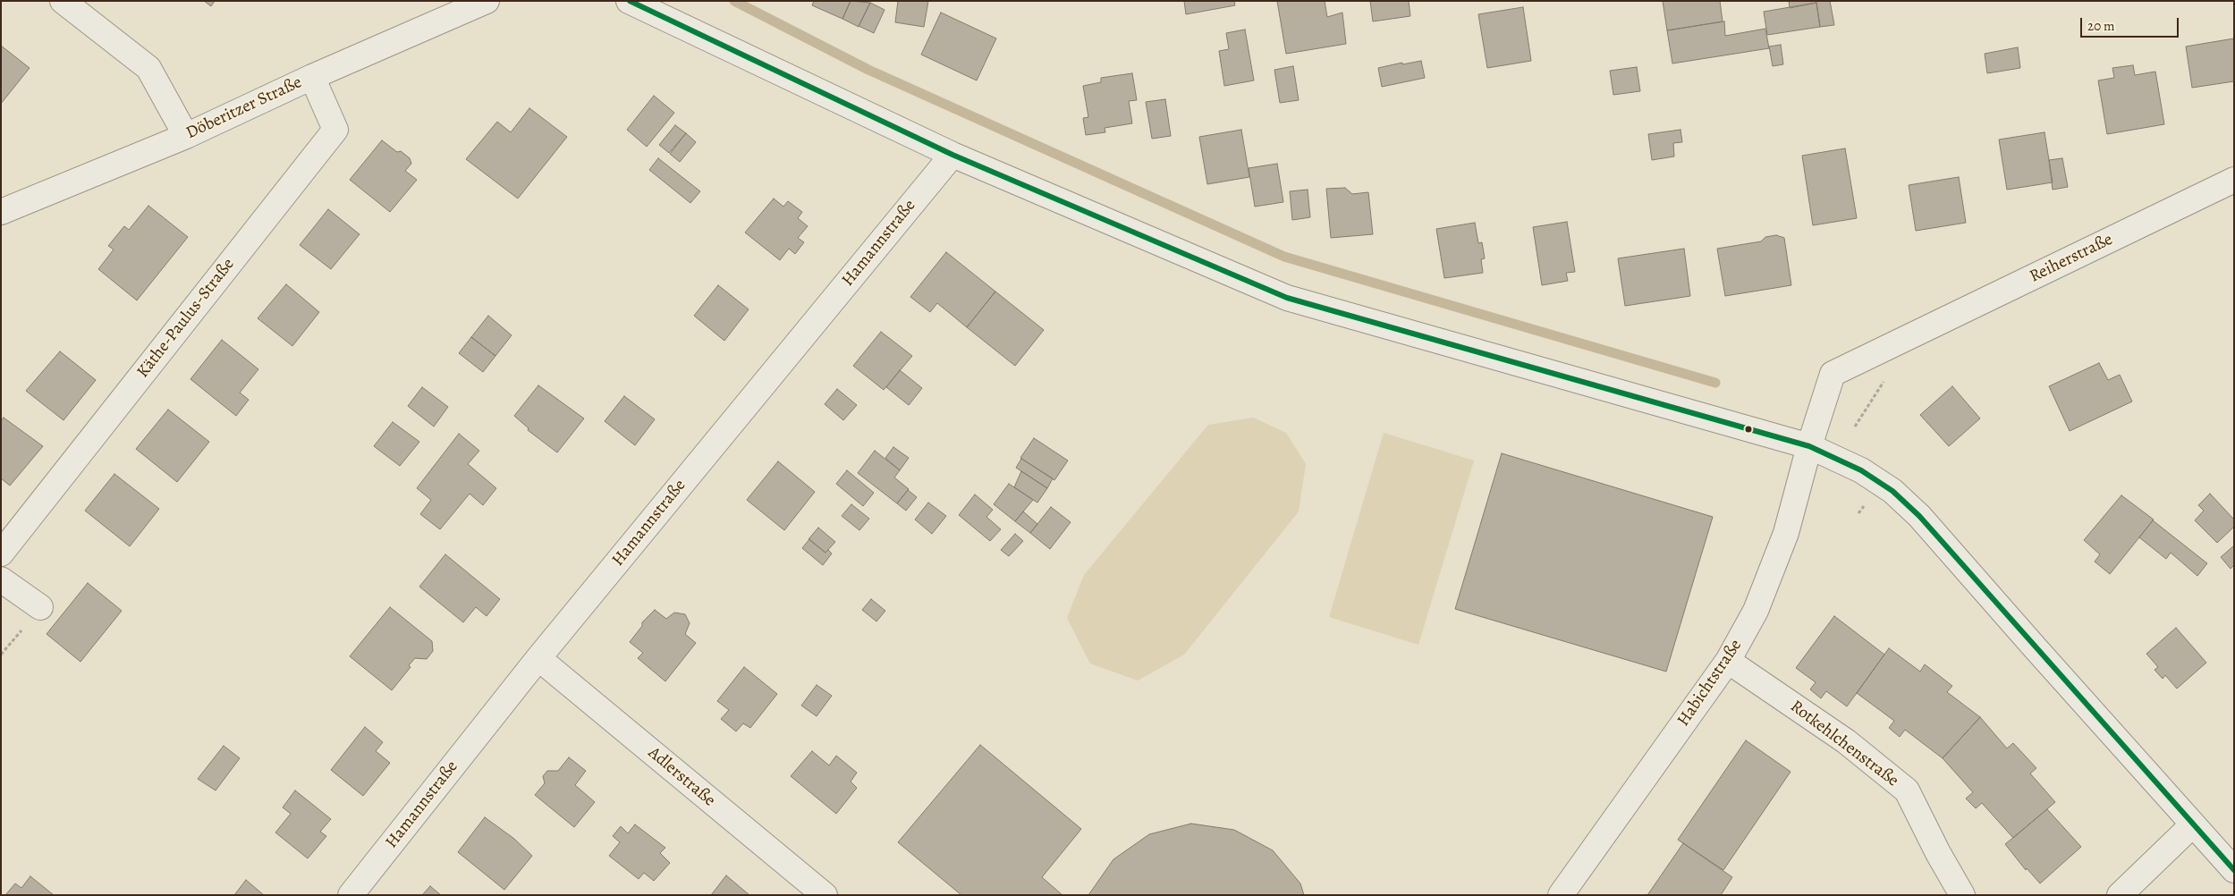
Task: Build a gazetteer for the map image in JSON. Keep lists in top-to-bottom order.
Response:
{
  "streets": {
    "street": [
      "Döberitzer Straße",
      "Hamannstraße",
      "Reiherstraße",
      "Käthe-Paulus-Straße",
      "Habichtstraße",
      "Rotkehlchenstraße",
      "Adlerstraße"
    ]
  },
  "crossings": [
    ["Döberitzer Straße", "Käthe-Paulus-Straße"],
    ["Hamannstraße", "Adlerstraße"],
    ["Reiherstraße", "Habichtstraße"],
    ["Habichtstraße", "Rotkehlchenstraße"]
  ],
  "scale_bar": "20 m"
}
